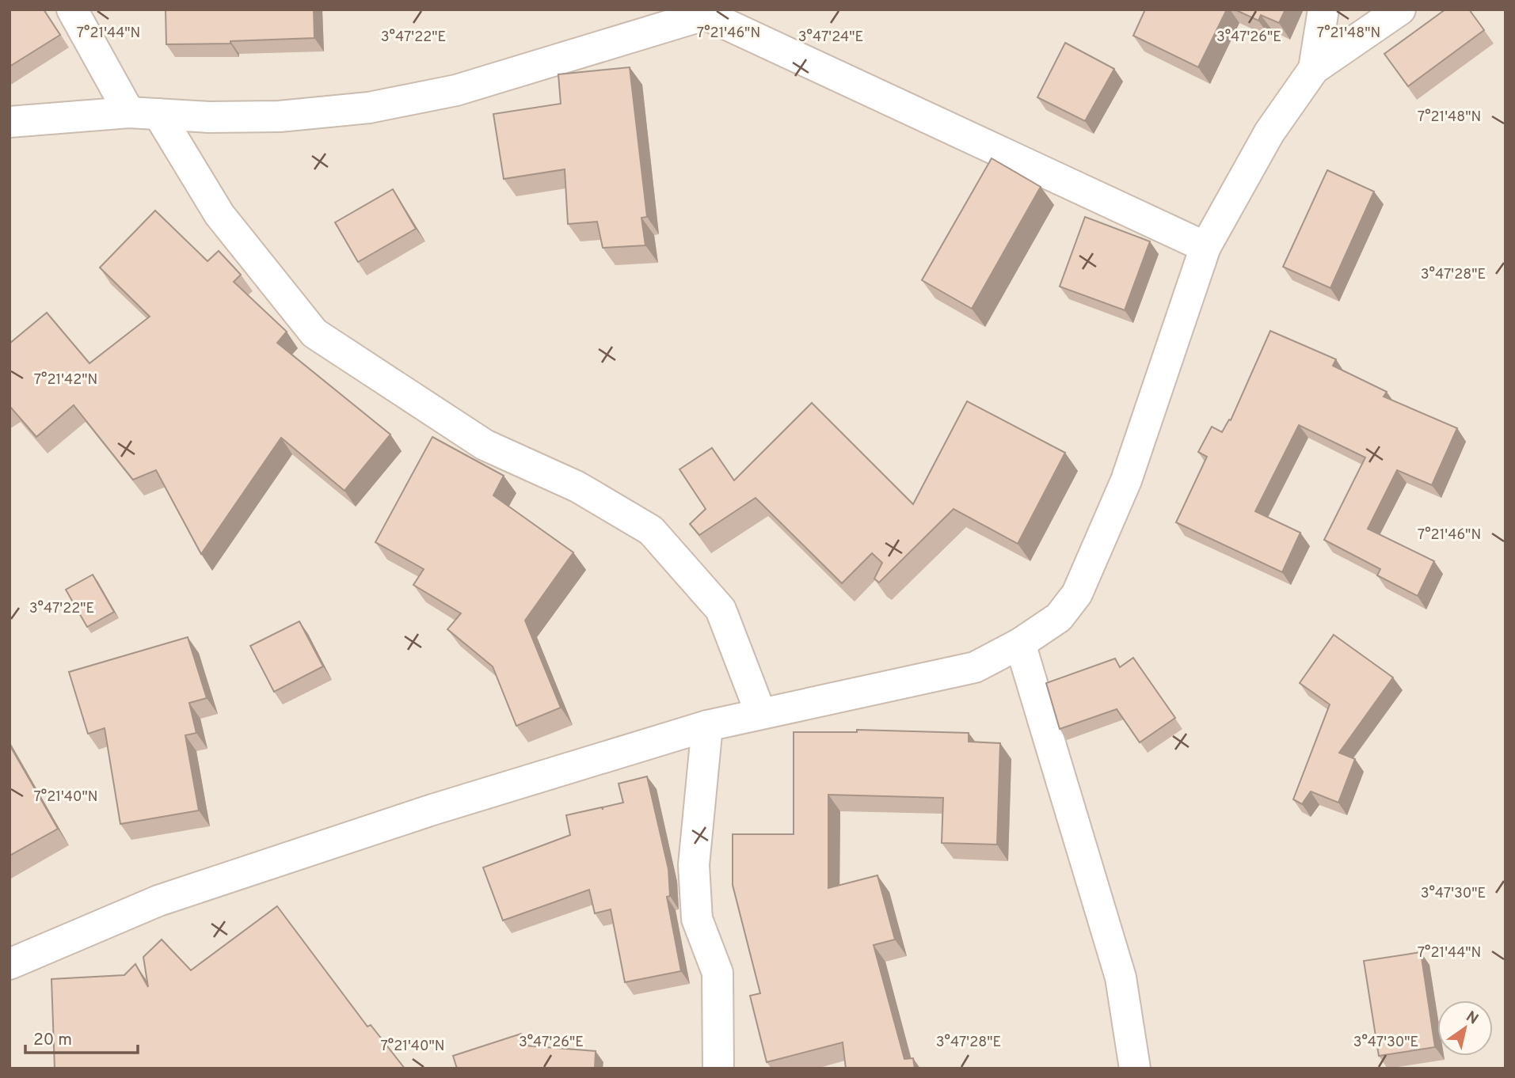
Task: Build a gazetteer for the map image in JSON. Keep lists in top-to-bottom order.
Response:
{
  "scale_bar": "20 m",
  "north": "top right",
  "coordinates": [
    "7°21'44\"N",
    "7°21'46\"N",
    "7°21'48\"N",
    "3°47'22\"E",
    "3°47'24\"E",
    "3°47'26\"E",
    "3°47'28\"E",
    "7°21'42\"N",
    "7°21'40\"N",
    "3°47'30\"E"
  ]
}
